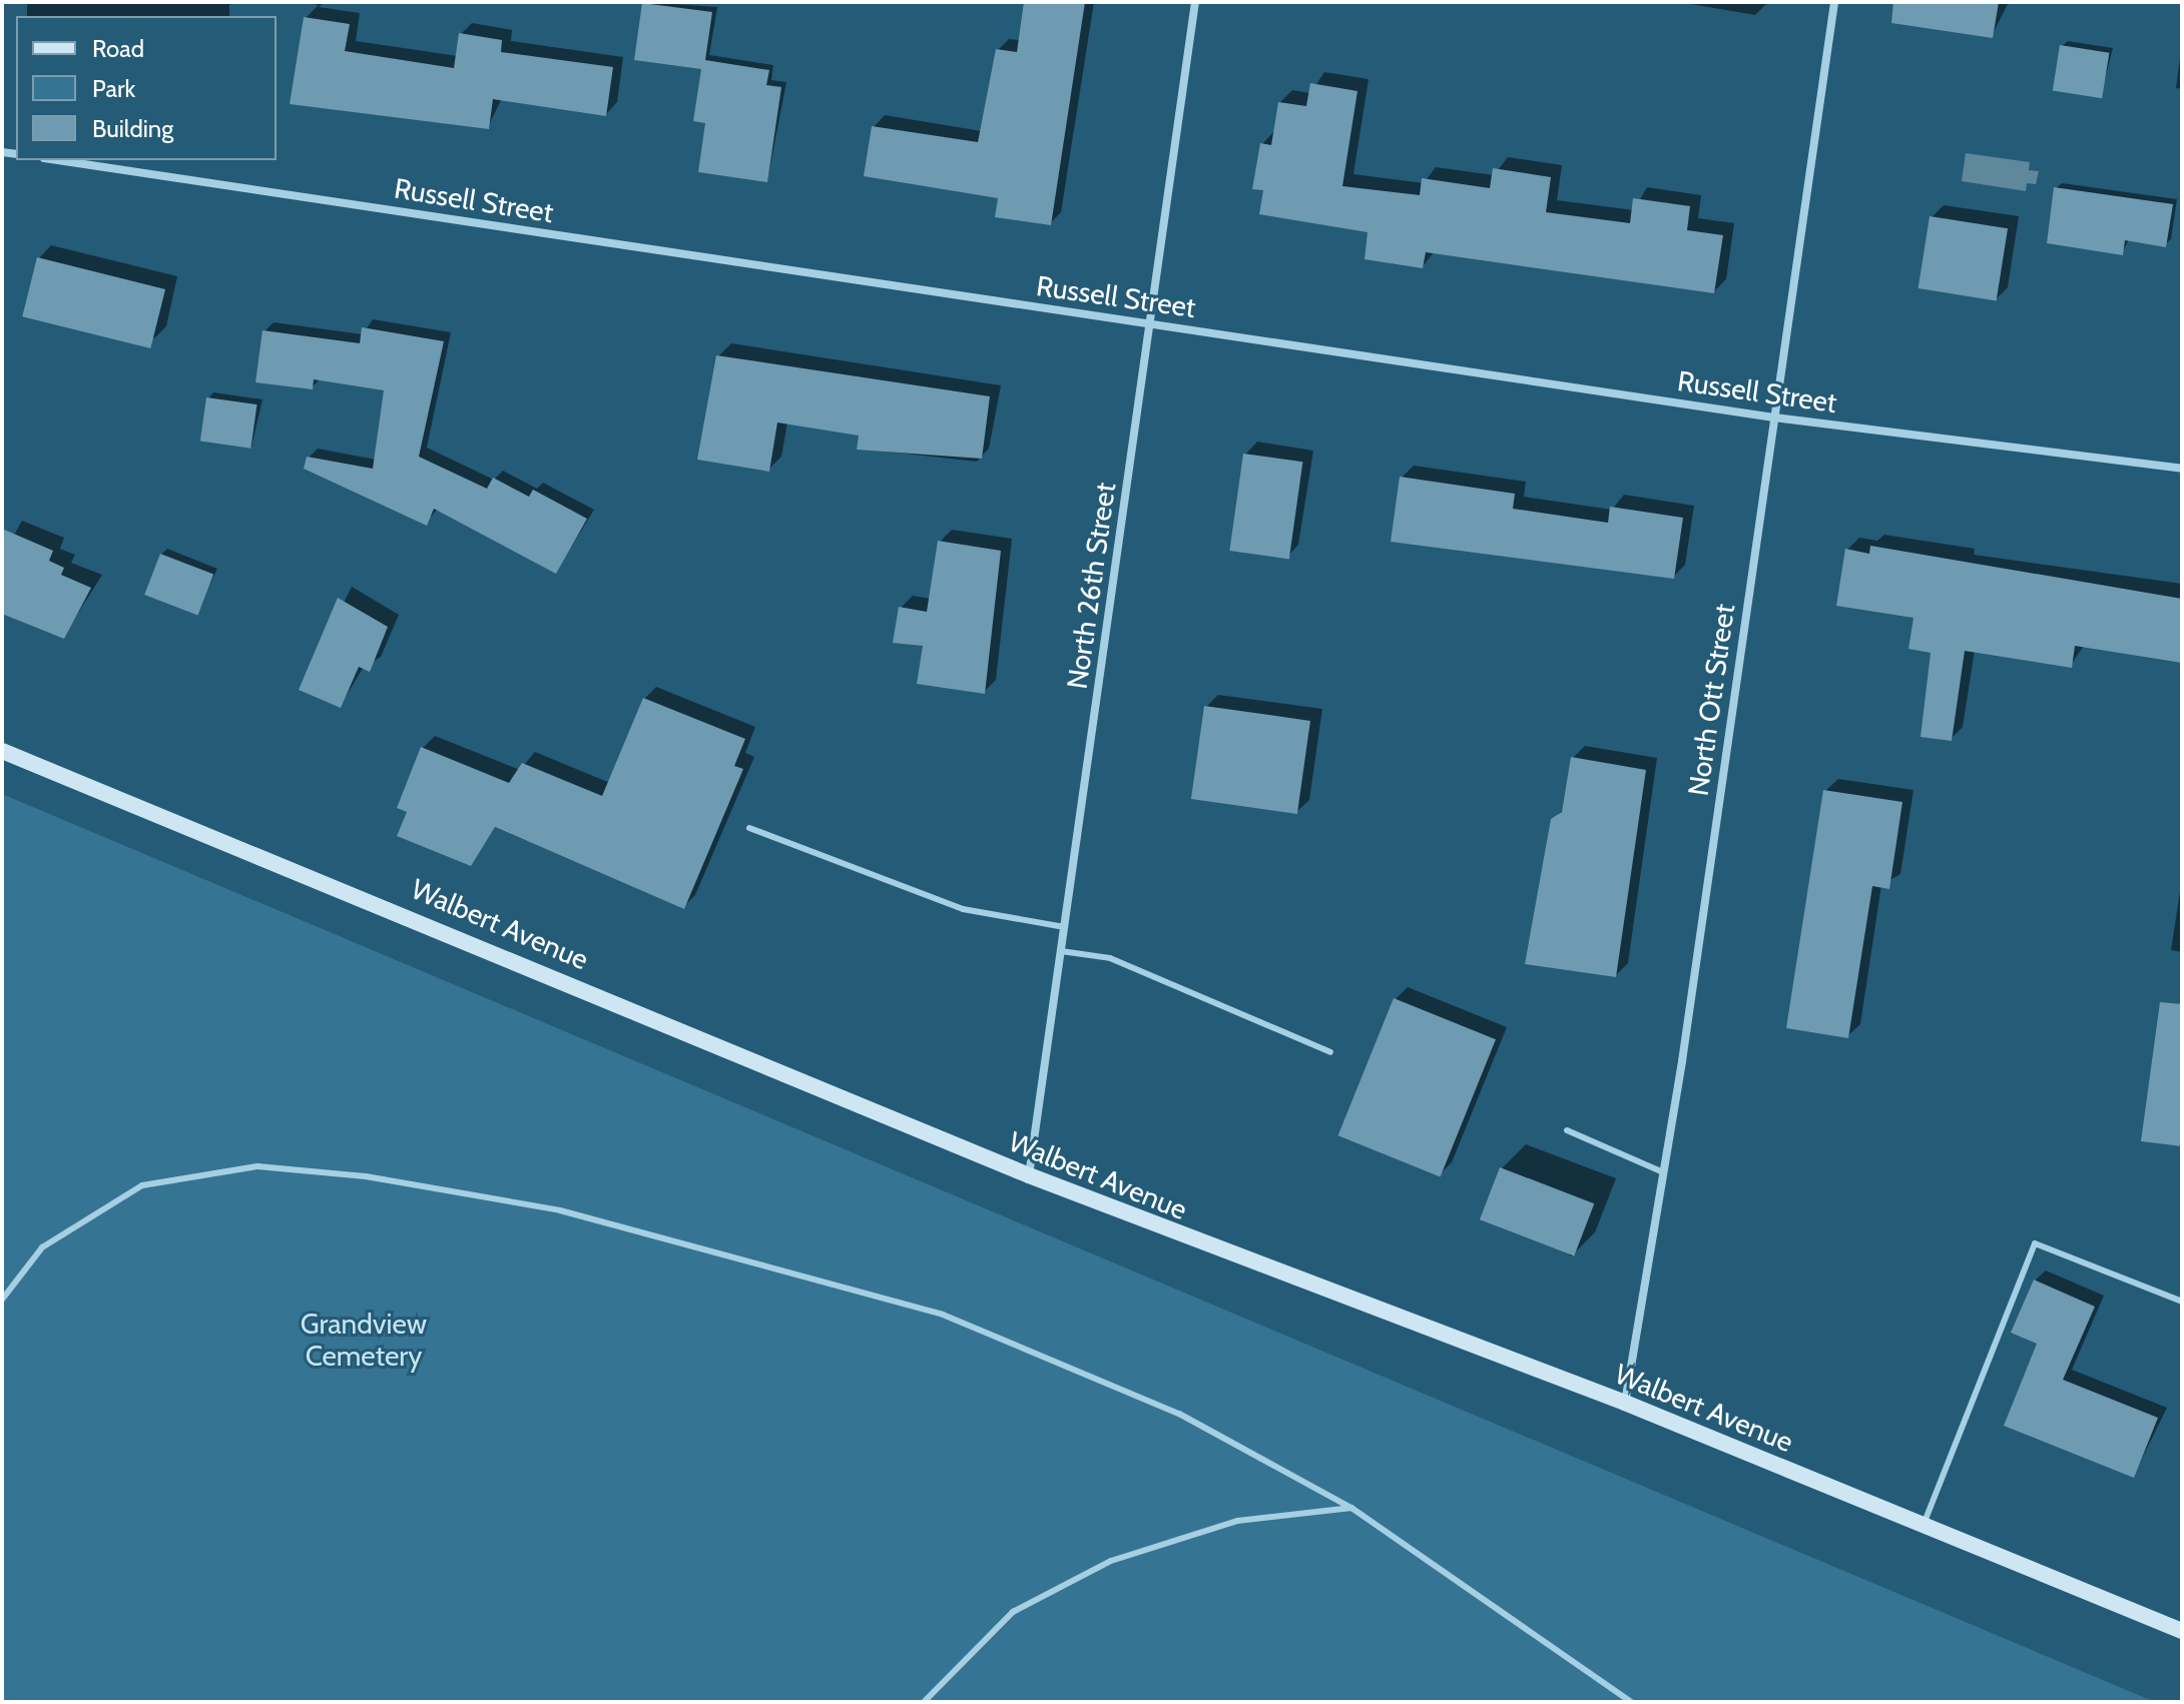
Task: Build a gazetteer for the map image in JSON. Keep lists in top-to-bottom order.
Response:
{
  "streets": {
    "main road": ["Walbert Avenue"],
    "street": ["Russell Street", "North 26th Street", "North Ott Street"]
  },
  "crossings": [
    ["Russell Street", "North 26th Street"],
    ["Russell Street", "North Ott Street"],
    ["North 26th Street", "Walbert Avenue"],
    ["North Ott Street", "Walbert Avenue"]
  ],
  "parks": ["Grandview Cemetery"],
  "legend": ["Road", "Park", "Building"]
}
